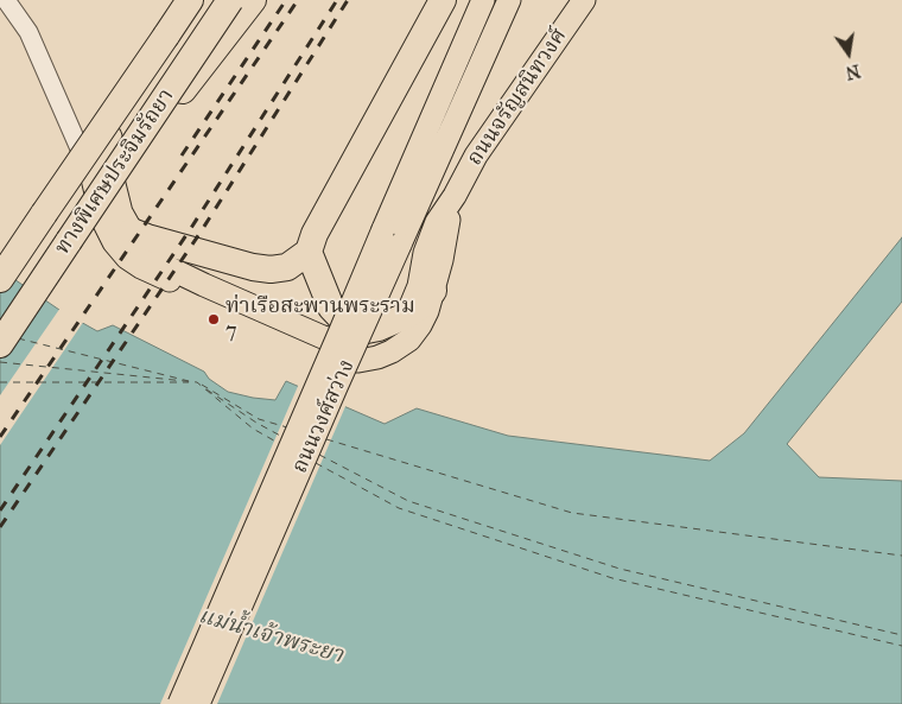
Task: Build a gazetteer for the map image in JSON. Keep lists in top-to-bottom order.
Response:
{
  "streets": {
    "highway": ["ทางพิเศษประจิมรัถยา"],
    "main road": ["ถนนจรัญสนิทวงศ์", "ถนนวงศ์สว่าง"]
  },
  "water": ["แม่น้ำเจ้าพระยา"],
  "places": ["ท่าเรือสะพานพระราม 7"],
  "north": "bottom"
}
